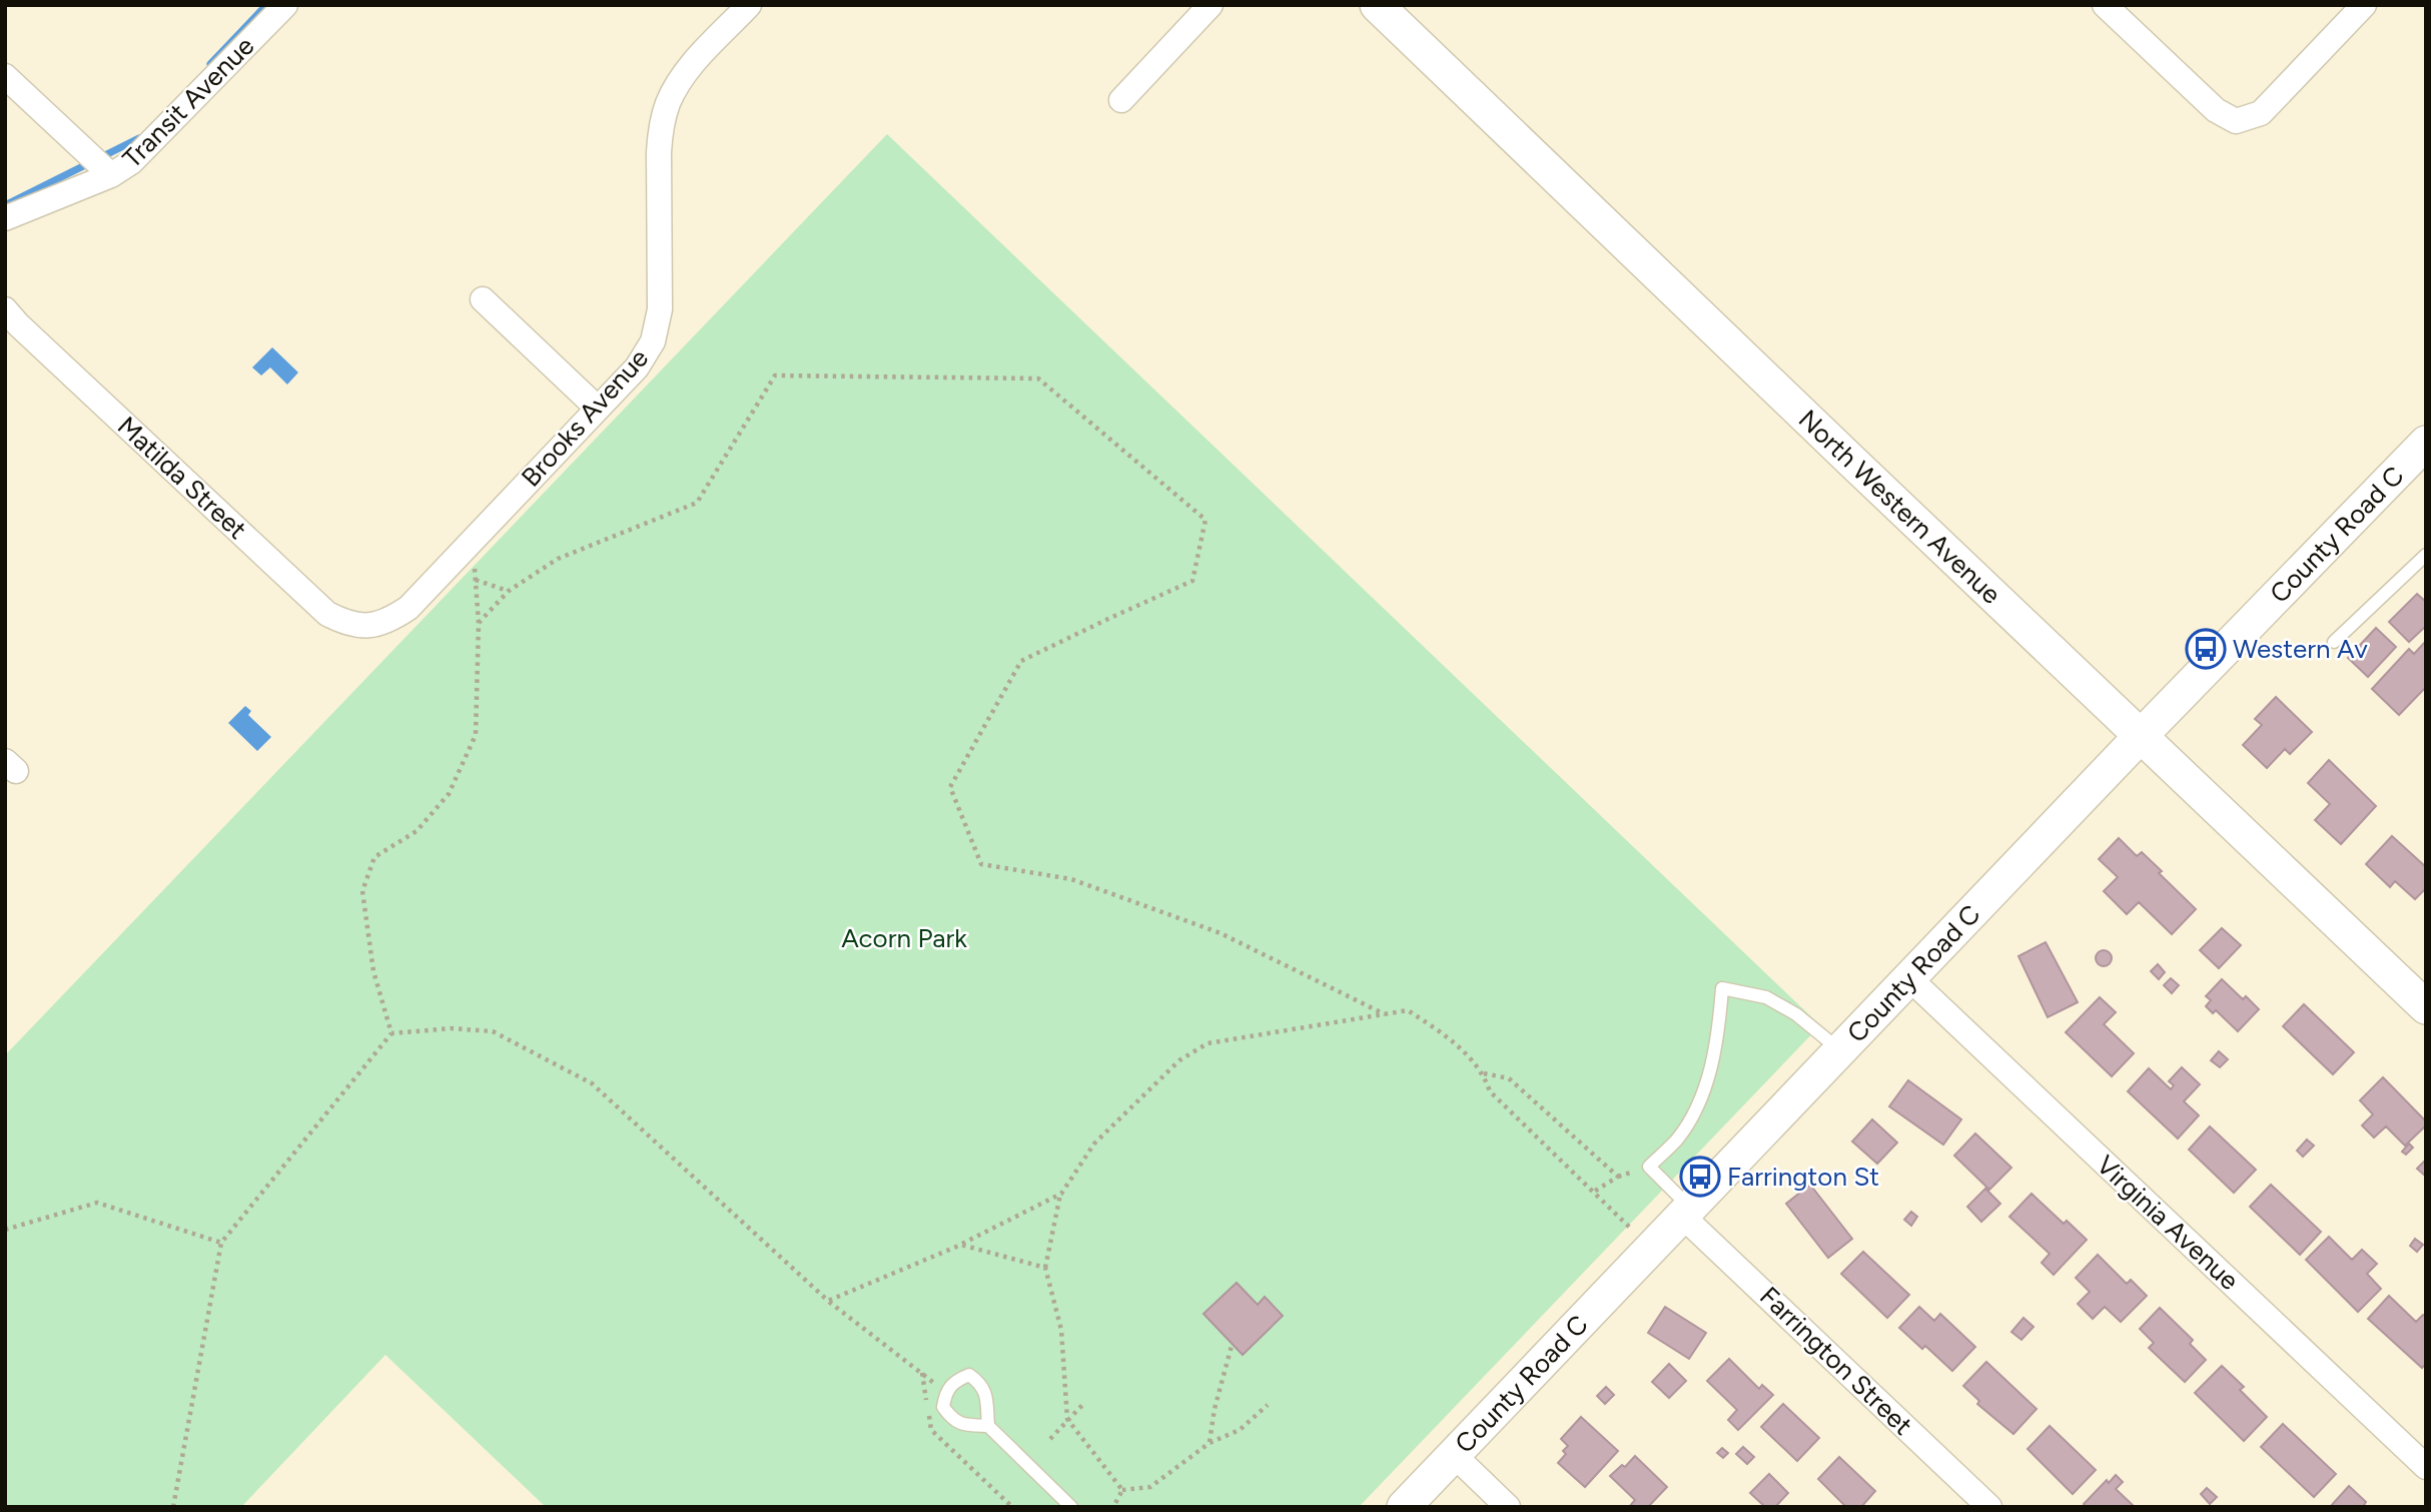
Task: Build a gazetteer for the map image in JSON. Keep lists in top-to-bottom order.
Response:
{
  "streets": {
    "main road": ["North Western Avenue", "County Road C"],
    "street": [
      "Transit Avenue",
      "Brooks Avenue",
      "Matilda Street",
      "Virginia Avenue",
      "Farrington Street"
    ]
  },
  "crossings": [
    ["Brooks Avenue", "Matilda Street"],
    ["North Western Avenue", "County Road C"],
    ["County Road C", "Virginia Avenue"],
    ["County Road C", "Farrington Street"]
  ],
  "parks": ["Acorn Park"],
  "places": {
    "bus stop": ["Western Av", "Farrington St"]
  }
}
